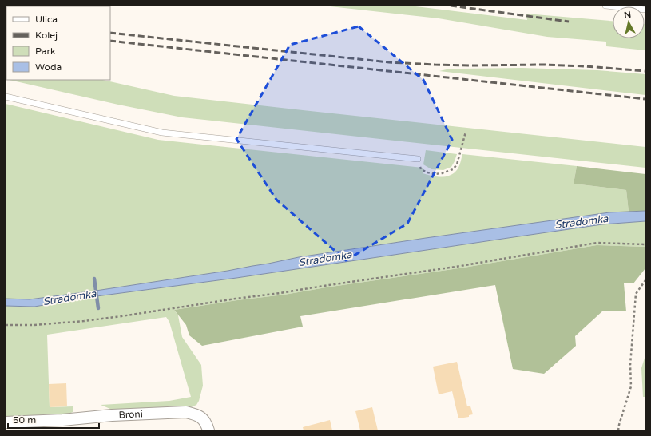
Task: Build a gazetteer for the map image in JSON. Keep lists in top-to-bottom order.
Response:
{
  "streets": {
    "street": ["Broni"]
  },
  "water": ["Stradomka"],
  "legend": [
    "Ulica",
    "Kolej",
    "Park",
    "Woda"
  ],
  "scale_bar": "50 m",
  "north": "top"
}
